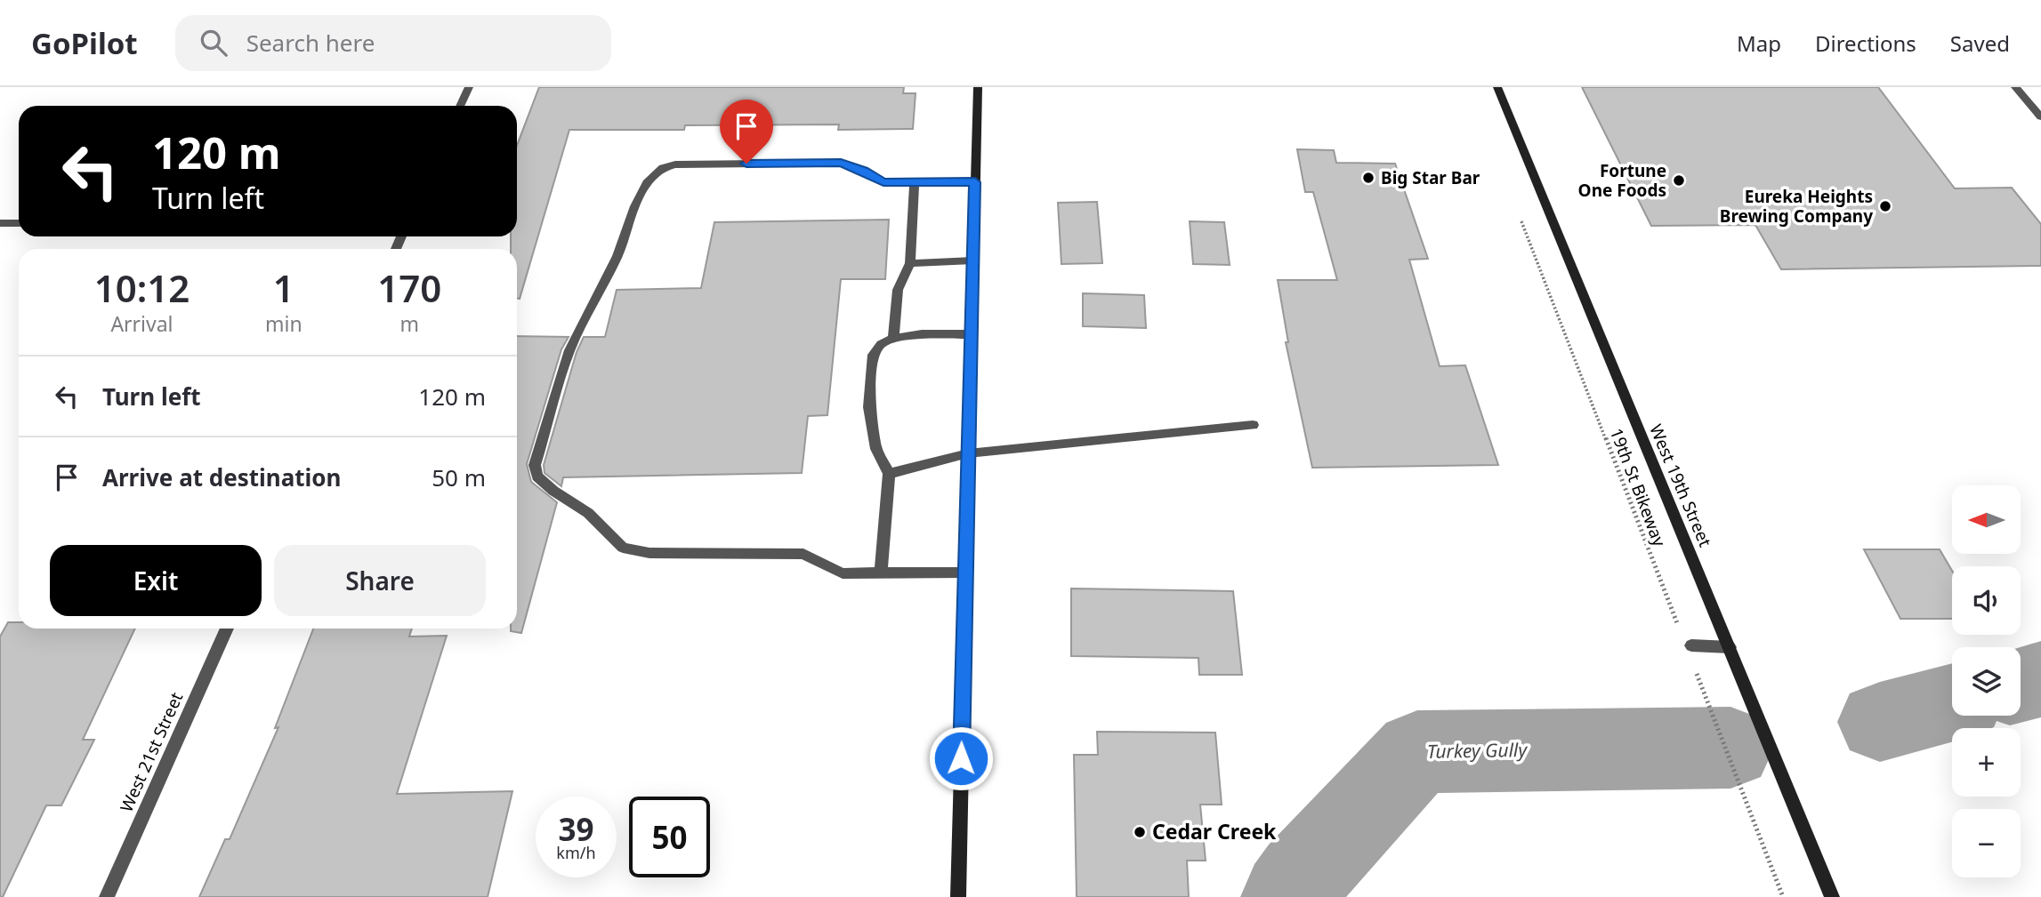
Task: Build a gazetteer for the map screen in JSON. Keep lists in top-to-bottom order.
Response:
{
  "streets": {
    "main road": ["West 19th Street"],
    "street": ["West 21st Street"],
    "path": ["19th St Bikeway"]
  },
  "water": ["Turkey Gully"],
  "places": [
    "Big Star Bar",
    "Fortune One Foods",
    "Eureka Heights Brewing Company",
    "Cedar Creek"
  ],
  "north": "left",
  "page": {
    "header": "GoPilot",
    "search": "Search here",
    "nav": ["Map", "Directions", "Saved"],
    "turn": ["120 m", "Turn left"],
    "eta": [
      "10:12",
      "Arrival",
      "1",
      "min",
      "170",
      "m"
    ],
    "list": [
      {
        "name": "Turn left",
        "value": "120 m"
      },
      {
        "name": "Arrive at destination",
        "value": "50 m"
      }
    ],
    "map_buttons": ["+", "−"],
    "buttons": ["Exit", "Share"],
    "speed": "39 km/h",
    "limit": "50"
  }
}
